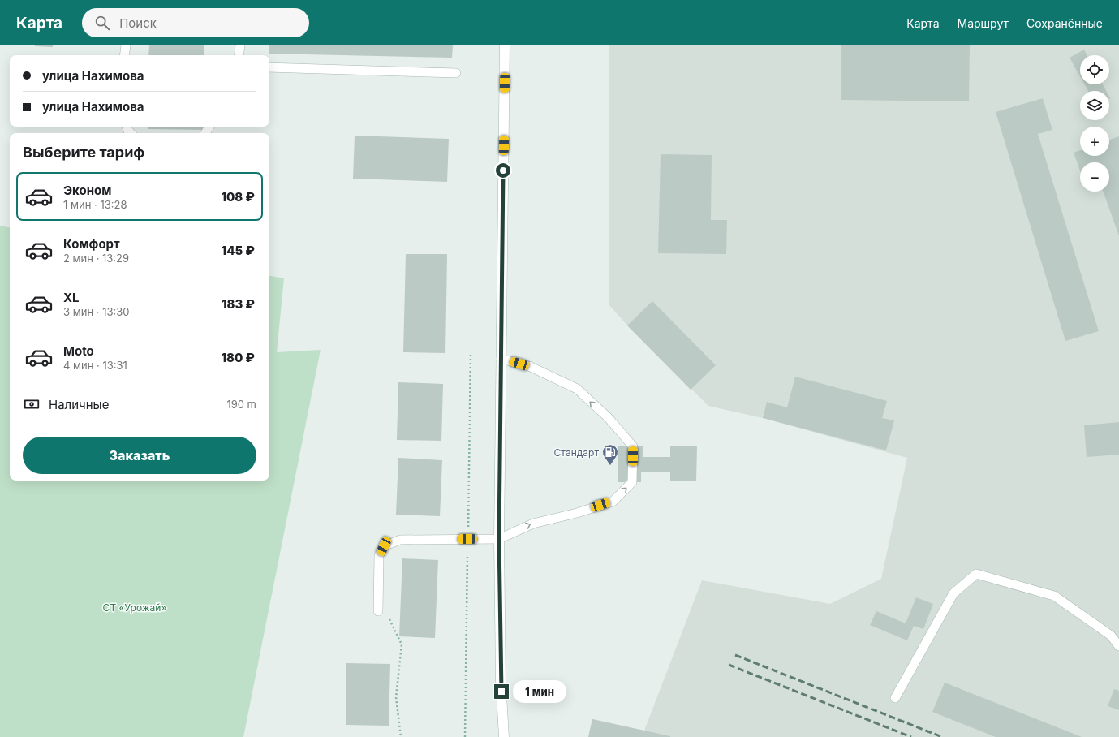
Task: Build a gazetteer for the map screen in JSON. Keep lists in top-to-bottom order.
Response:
{
  "parks": ["СТ «Урожай»"],
  "places": {
    "fuel station": ["Стандарт"]
  },
  "page": {
    "header": "Карта",
    "search": "Поиск",
    "nav": ["Карта", "Маршрут", "Сохранённые"],
    "map_buttons": ["+", "−"],
    "banner": ["улица Нахимова", "улица Нахимова"],
    "heading": "Выберите тариф",
    "list": [
      {
        "name": "Эконом",
        "note": "1 мин · 13:28",
        "value": "108 ₽"
      },
      {
        "name": "Комфорт",
        "note": "2 мин · 13:29",
        "value": "145 ₽"
      },
      {
        "name": "XL",
        "note": "3 мин · 13:30",
        "value": "183 ₽"
      },
      {
        "name": "Moto",
        "note": "4 мин · 13:31",
        "value": "180 ₽"
      }
    ],
    "pay": ["Наличные", "190 m"],
    "buttons": "Заказать",
    "bubble": "1 мин"
  }
}
